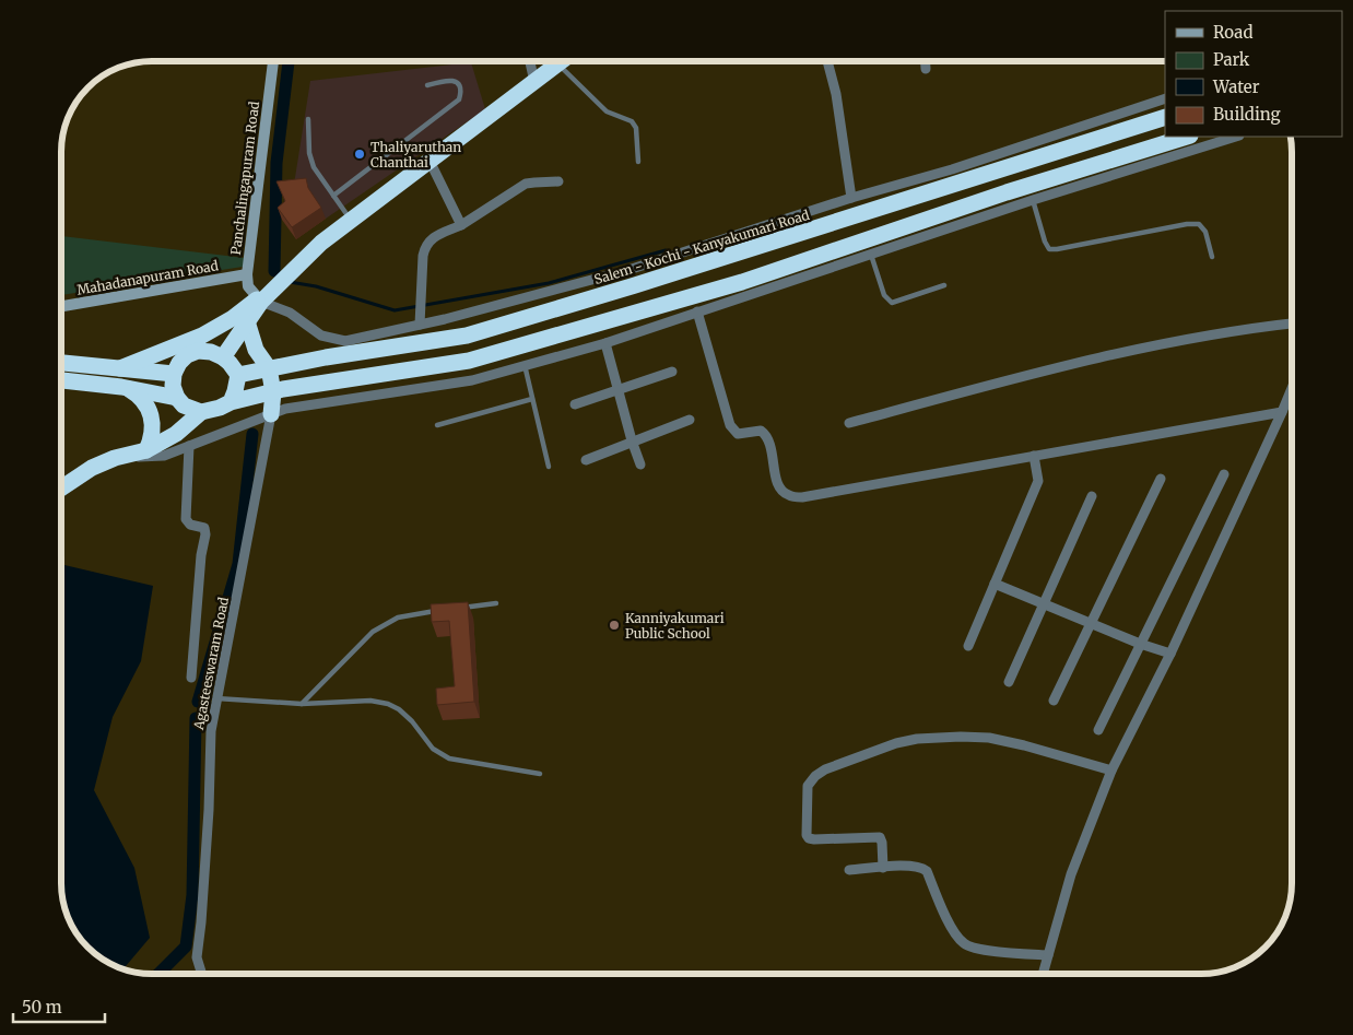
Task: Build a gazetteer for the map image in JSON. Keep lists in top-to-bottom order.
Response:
{
  "streets": {
    "highway": ["Salem - Kochi - Kanyakumari Road"],
    "street": ["Panchalingapuram Road", "Mahadanapuram Road", "Agasteeswaram Road"]
  },
  "crossings": [
    ["Panchalingapuram Road", "Mahadanapuram Road"]
  ],
  "places": ["Thaliyaruthan Chanthai", "Kanniyakumari Public School"],
  "legend": [
    "Road",
    "Park",
    "Water",
    "Building"
  ],
  "scale_bar": "50 m"
}
